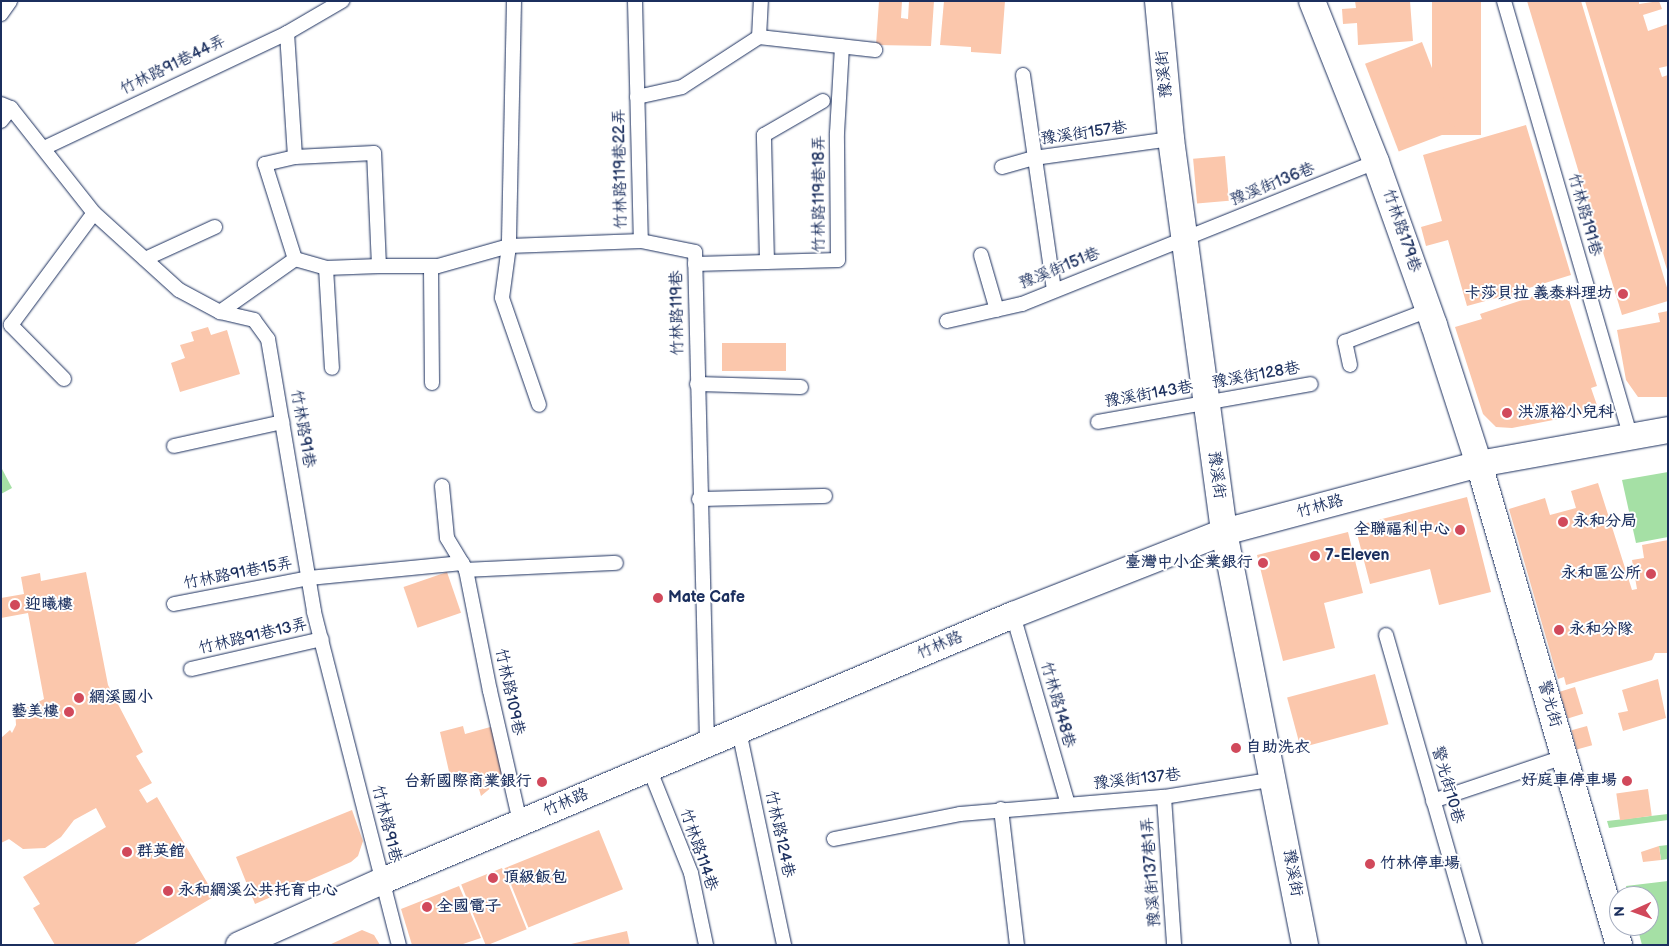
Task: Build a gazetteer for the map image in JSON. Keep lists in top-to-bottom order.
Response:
{
  "streets": {
    "street": [
      "豫溪街",
      "竹林路179巷",
      "竹林路",
      "警光街"
    ],
    "lane": [
      "竹林路91巷44弄",
      "豫溪街157巷",
      "竹林路119巷22弄",
      "豫溪街136巷",
      "竹林路119巷18弄",
      "竹林路191巷",
      "豫溪街151巷",
      "竹林路119巷",
      "豫溪街128巷",
      "豫溪街143巷",
      "竹林路91巷",
      "竹林路91巷15弄",
      "竹林路91巷13弄",
      "竹林路109巷",
      "竹林路148巷",
      "豫溪街137巷",
      "警光街10巷",
      "竹林路124巷",
      "竹林路114巷",
      "豫溪街137巷1弄"
    ]
  },
  "crossings": [
    ["竹林路91巷44弄", "竹林路91巷"],
    ["豫溪街", "豫溪街157巷"],
    ["豫溪街", "豫溪街136巷"],
    ["豫溪街", "豫溪街151巷"],
    ["豫溪街", "豫溪街128巷"],
    ["豫溪街", "豫溪街143巷"],
    ["豫溪街", "竹林路"],
    ["豫溪街", "豫溪街137巷"],
    ["竹林路119巷22弄", "竹林路119巷"],
    ["豫溪街136巷", "竹林路179巷"],
    ["豫溪街136巷", "豫溪街151巷"],
    ["竹林路119巷18弄", "竹林路119巷"],
    ["竹林路191巷", "竹林路"],
    ["竹林路179巷", "竹林路"],
    ["竹林路179巷", "警光街"],
    ["竹林路119巷", "竹林路"],
    ["豫溪街128巷", "豫溪街143巷"],
    ["竹林路91巷", "竹林路"],
    ["竹林路91巷", "竹林路91巷15弄"],
    ["竹林路91巷", "竹林路91巷13弄"],
    ["竹林路", "竹林路109巷"],
    ["竹林路", "警光街"],
    ["竹林路", "竹林路148巷"],
    ["竹林路", "竹林路124巷"],
    ["竹林路", "竹林路114巷"],
    ["竹林路91巷15弄", "竹林路109巷"],
    ["竹林路148巷", "豫溪街137巷"],
    ["豫溪街137巷", "豫溪街137巷1弄"]
  ],
  "places": [
    "卡莎貝拉 義泰料理坊",
    "洪源裕小兒科",
    "永和分局",
    "全聯福利中心",
    "7-Eleven",
    "臺灣中小企業銀行",
    "永和區公所",
    "Mate Cafe",
    "迎曦樓",
    "永和分隊",
    "網溪國小",
    "藝美樓",
    "自助洗衣",
    "好庭車停車場",
    "台新國際商業銀行",
    "群英館",
    "竹林停車場",
    "頂級飯包",
    "永和網溪公共托育中心",
    "全國電子"
  ],
  "north": "left"
}
